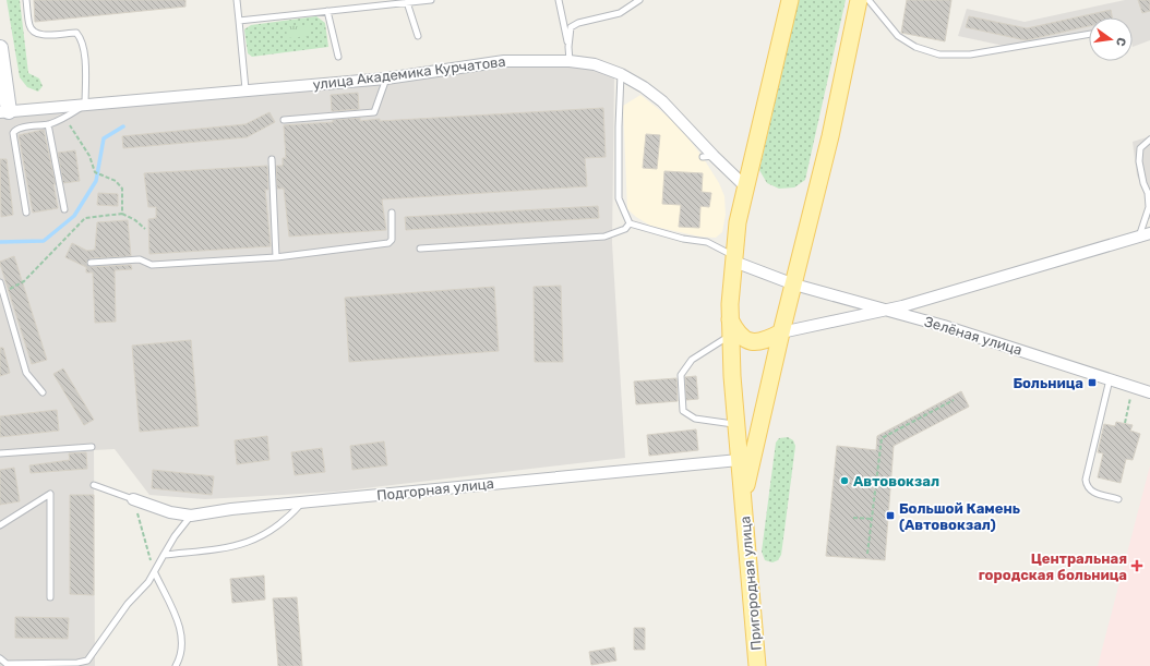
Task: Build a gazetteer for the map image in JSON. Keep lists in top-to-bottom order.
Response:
{
  "streets": {
    "main road": ["Пригородная улица"],
    "street": ["улица Академика Курчатова", "Зелёная улица", "Подгорная улица"]
  },
  "crossings": [
    ["улица Академика Курчатова", "Пригородная улица"],
    ["Зелёная улица", "Пригородная улица"],
    ["Подгорная улица", "Пригородная улица"]
  ],
  "places": {
    "transit": ["Больница", "Большой Камень (Автовокзал)"],
    "other": ["Автовокзал"],
    "health": ["Центральная городская больница"]
  },
  "north": "right"
}
